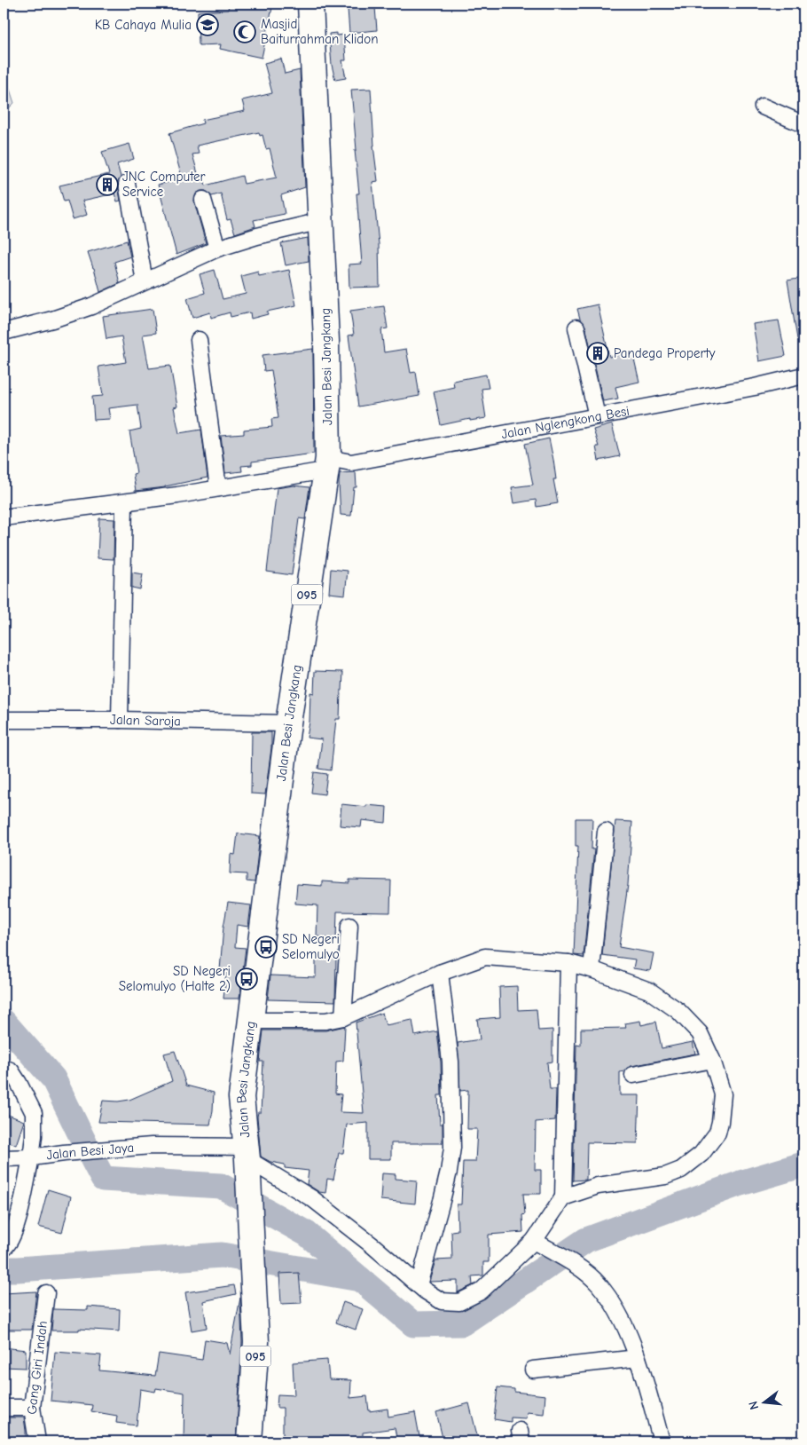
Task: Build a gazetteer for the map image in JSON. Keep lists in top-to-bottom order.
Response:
{
  "streets": {
    "main road": ["Jalan Besi Jangkang", "095"],
    "street": [
      "Jalan Nglengkong Besi",
      "Jalan Saroja",
      "Jalan Besi Jaya",
      "Gang Giri Indah"
    ]
  },
  "crossings": [
    ["Jalan Besi Jangkang", "Jalan Nglengkong Besi"],
    ["Jalan Besi Jangkang", "Jalan Saroja"],
    ["Jalan Besi Jangkang", "Jalan Besi Jaya"]
  ],
  "places": {
    "school or university": ["KB Cahaya Mulia"],
    "mosque": ["Masjid Baiturrahman Klidon"],
    "building": ["JNC Computer Service", "Pandega Property"],
    "bus stop": ["SD Negeri Selomulyo", "SD Negeri Selomulyo (Halte 2)"]
  },
  "north": "left"
}
